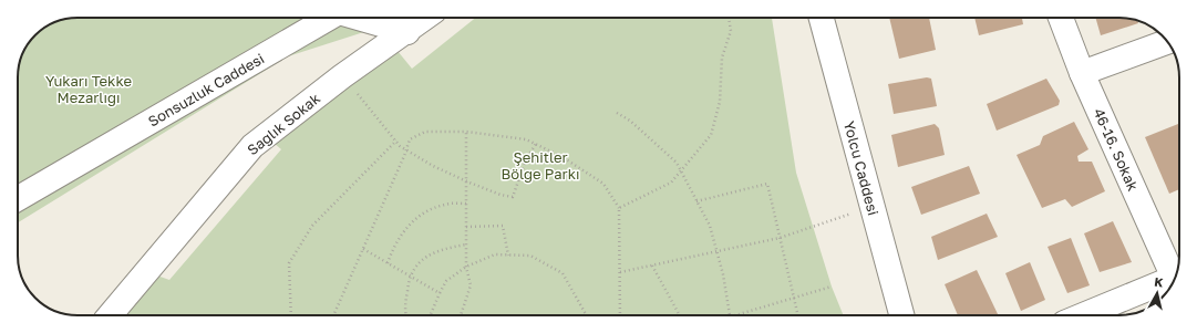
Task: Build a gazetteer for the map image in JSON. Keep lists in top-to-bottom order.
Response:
{
  "streets": {
    "street": [
      "Sonsuzluk Caddesi",
      "Sağlık Sokak",
      "46-16. Sokak",
      "Yolcu Caddesi"
    ]
  },
  "crossings": [
    ["Sonsuzluk Caddesi", "Sağlık Sokak"]
  ],
  "parks": ["Yukarı Tekke Mezarlığı", "Şehitler Bölge Parkı"],
  "north": "top"
}
